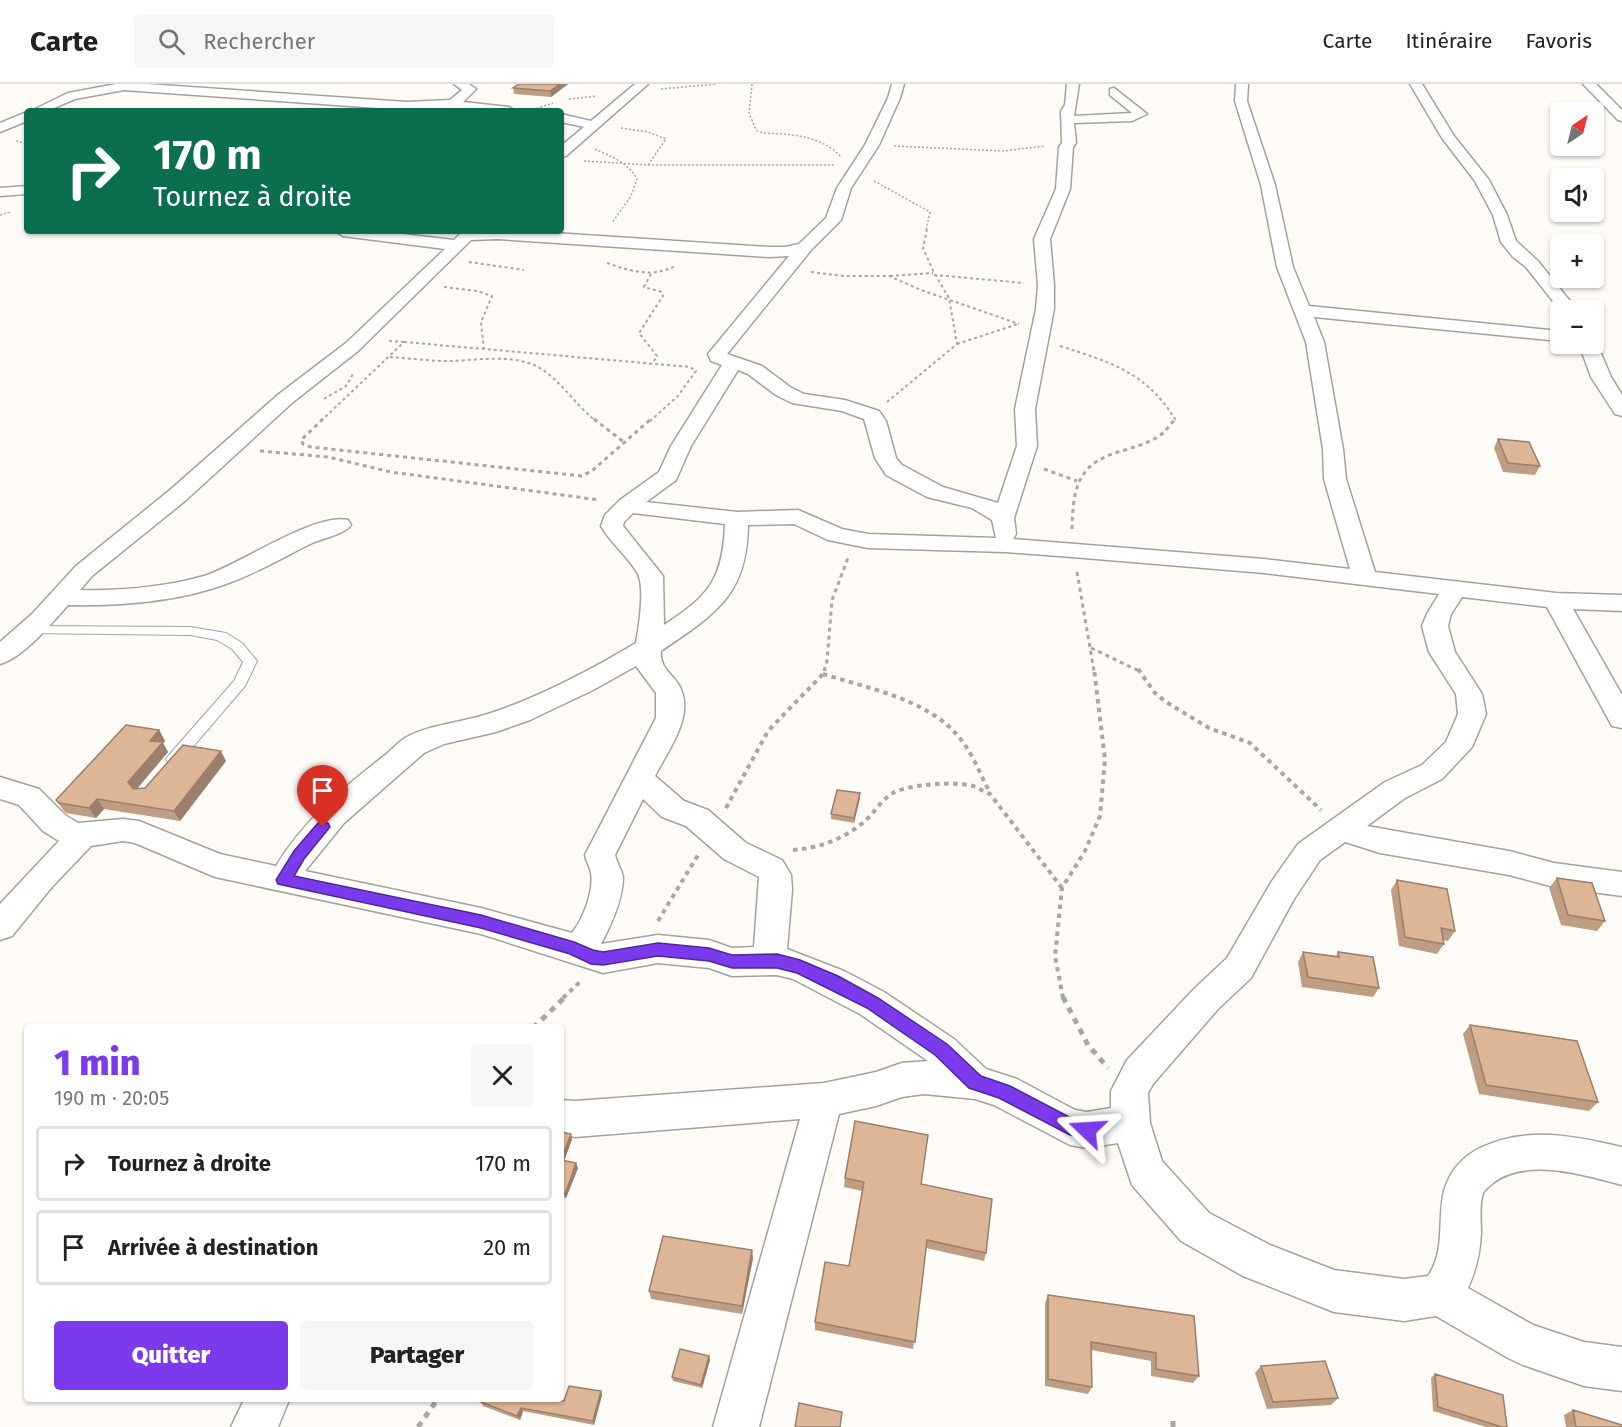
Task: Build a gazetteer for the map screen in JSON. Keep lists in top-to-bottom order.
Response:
{
  "north": "top right",
  "page": {
    "header": "Carte",
    "search": "Rechercher",
    "nav": ["Carte", "Itinéraire", "Favoris"],
    "map_buttons": ["+", "−"],
    "turn": ["170 m", "Tournez à droite"],
    "heading": ["1 min", "190 m · 20:05"],
    "list": [
      {
        "name": "Tournez à droite",
        "value": "170 m"
      },
      {
        "name": "Arrivée à destination",
        "value": "20 m"
      }
    ],
    "buttons": ["Quitter", "Partager"]
  }
}
